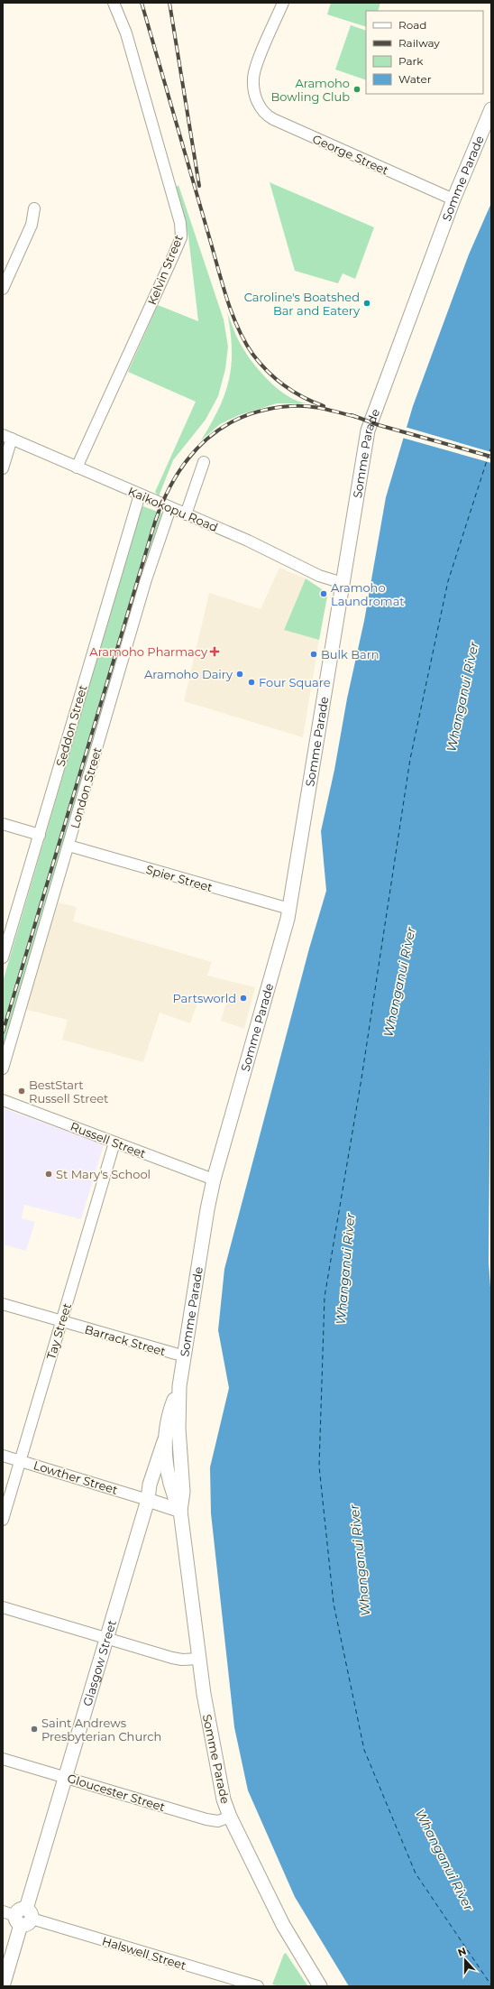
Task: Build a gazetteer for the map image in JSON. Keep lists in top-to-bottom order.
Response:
{
  "streets": {
    "main road": ["Somme Parade", "Glasgow Street"],
    "street": [
      "George Street",
      "Kelvin Street",
      "Kaikokopu Road",
      "Seddon Street",
      "London Street",
      "Spier Street",
      "Russell Street",
      "Tay Street",
      "Barrack Street",
      "Lowther Street",
      "Gloucester Street",
      "Halswell Street"
    ]
  },
  "crossings": [
    ["George Street", "Somme Parade"],
    ["Somme Parade", "Kaikokopu Road"],
    ["Somme Parade", "Spier Street"],
    ["Somme Parade", "Russell Street"],
    ["Somme Parade", "Barrack Street"],
    ["Somme Parade", "Glasgow Street"],
    ["Somme Parade", "Gloucester Street"],
    ["Kelvin Street", "Kaikokopu Road"],
    ["Kaikokopu Road", "Seddon Street"],
    ["Kaikokopu Road", "London Street"],
    ["London Street", "Spier Street"],
    ["Russell Street", "Tay Street"],
    ["Tay Street", "Barrack Street"],
    ["Tay Street", "Lowther Street"],
    ["Lowther Street", "Glasgow Street"],
    ["Glasgow Street", "Gloucester Street"],
    ["Glasgow Street", "Halswell Street"]
  ],
  "water": ["Whanganui River"],
  "places": {
    "other": [
      "Aramoho Bowling Club",
      "Caroline's Boatshed Bar and Eatery",
      "Aramoho Laundromat",
      "Bulk Barn",
      "Aramoho Dairy",
      "Four Square",
      "Partsworld",
      "BestStart Russell Street",
      "St Mary's School",
      "Saint Andrews Presbyterian Church"
    ],
    "health": ["Aramoho Pharmacy"]
  },
  "legend": [
    "Road",
    "Railway",
    "Park",
    "Water"
  ],
  "north": "top"
}
